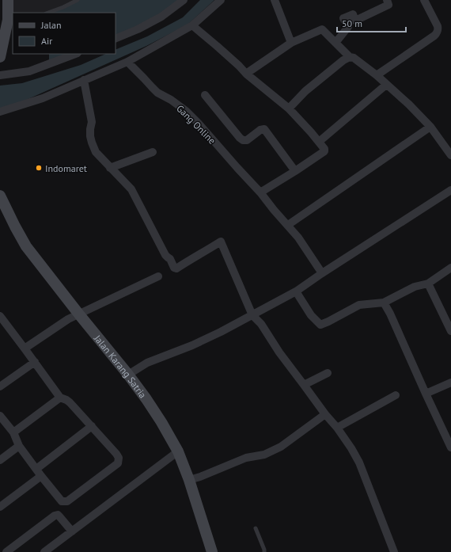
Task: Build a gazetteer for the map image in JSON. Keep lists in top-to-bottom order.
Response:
{
  "streets": {
    "street": ["Gang Online", "Jalan Karang Satria"]
  },
  "places": ["Indomaret"],
  "legend": ["Jalan", "Air"],
  "scale_bar": "50 m"
}
